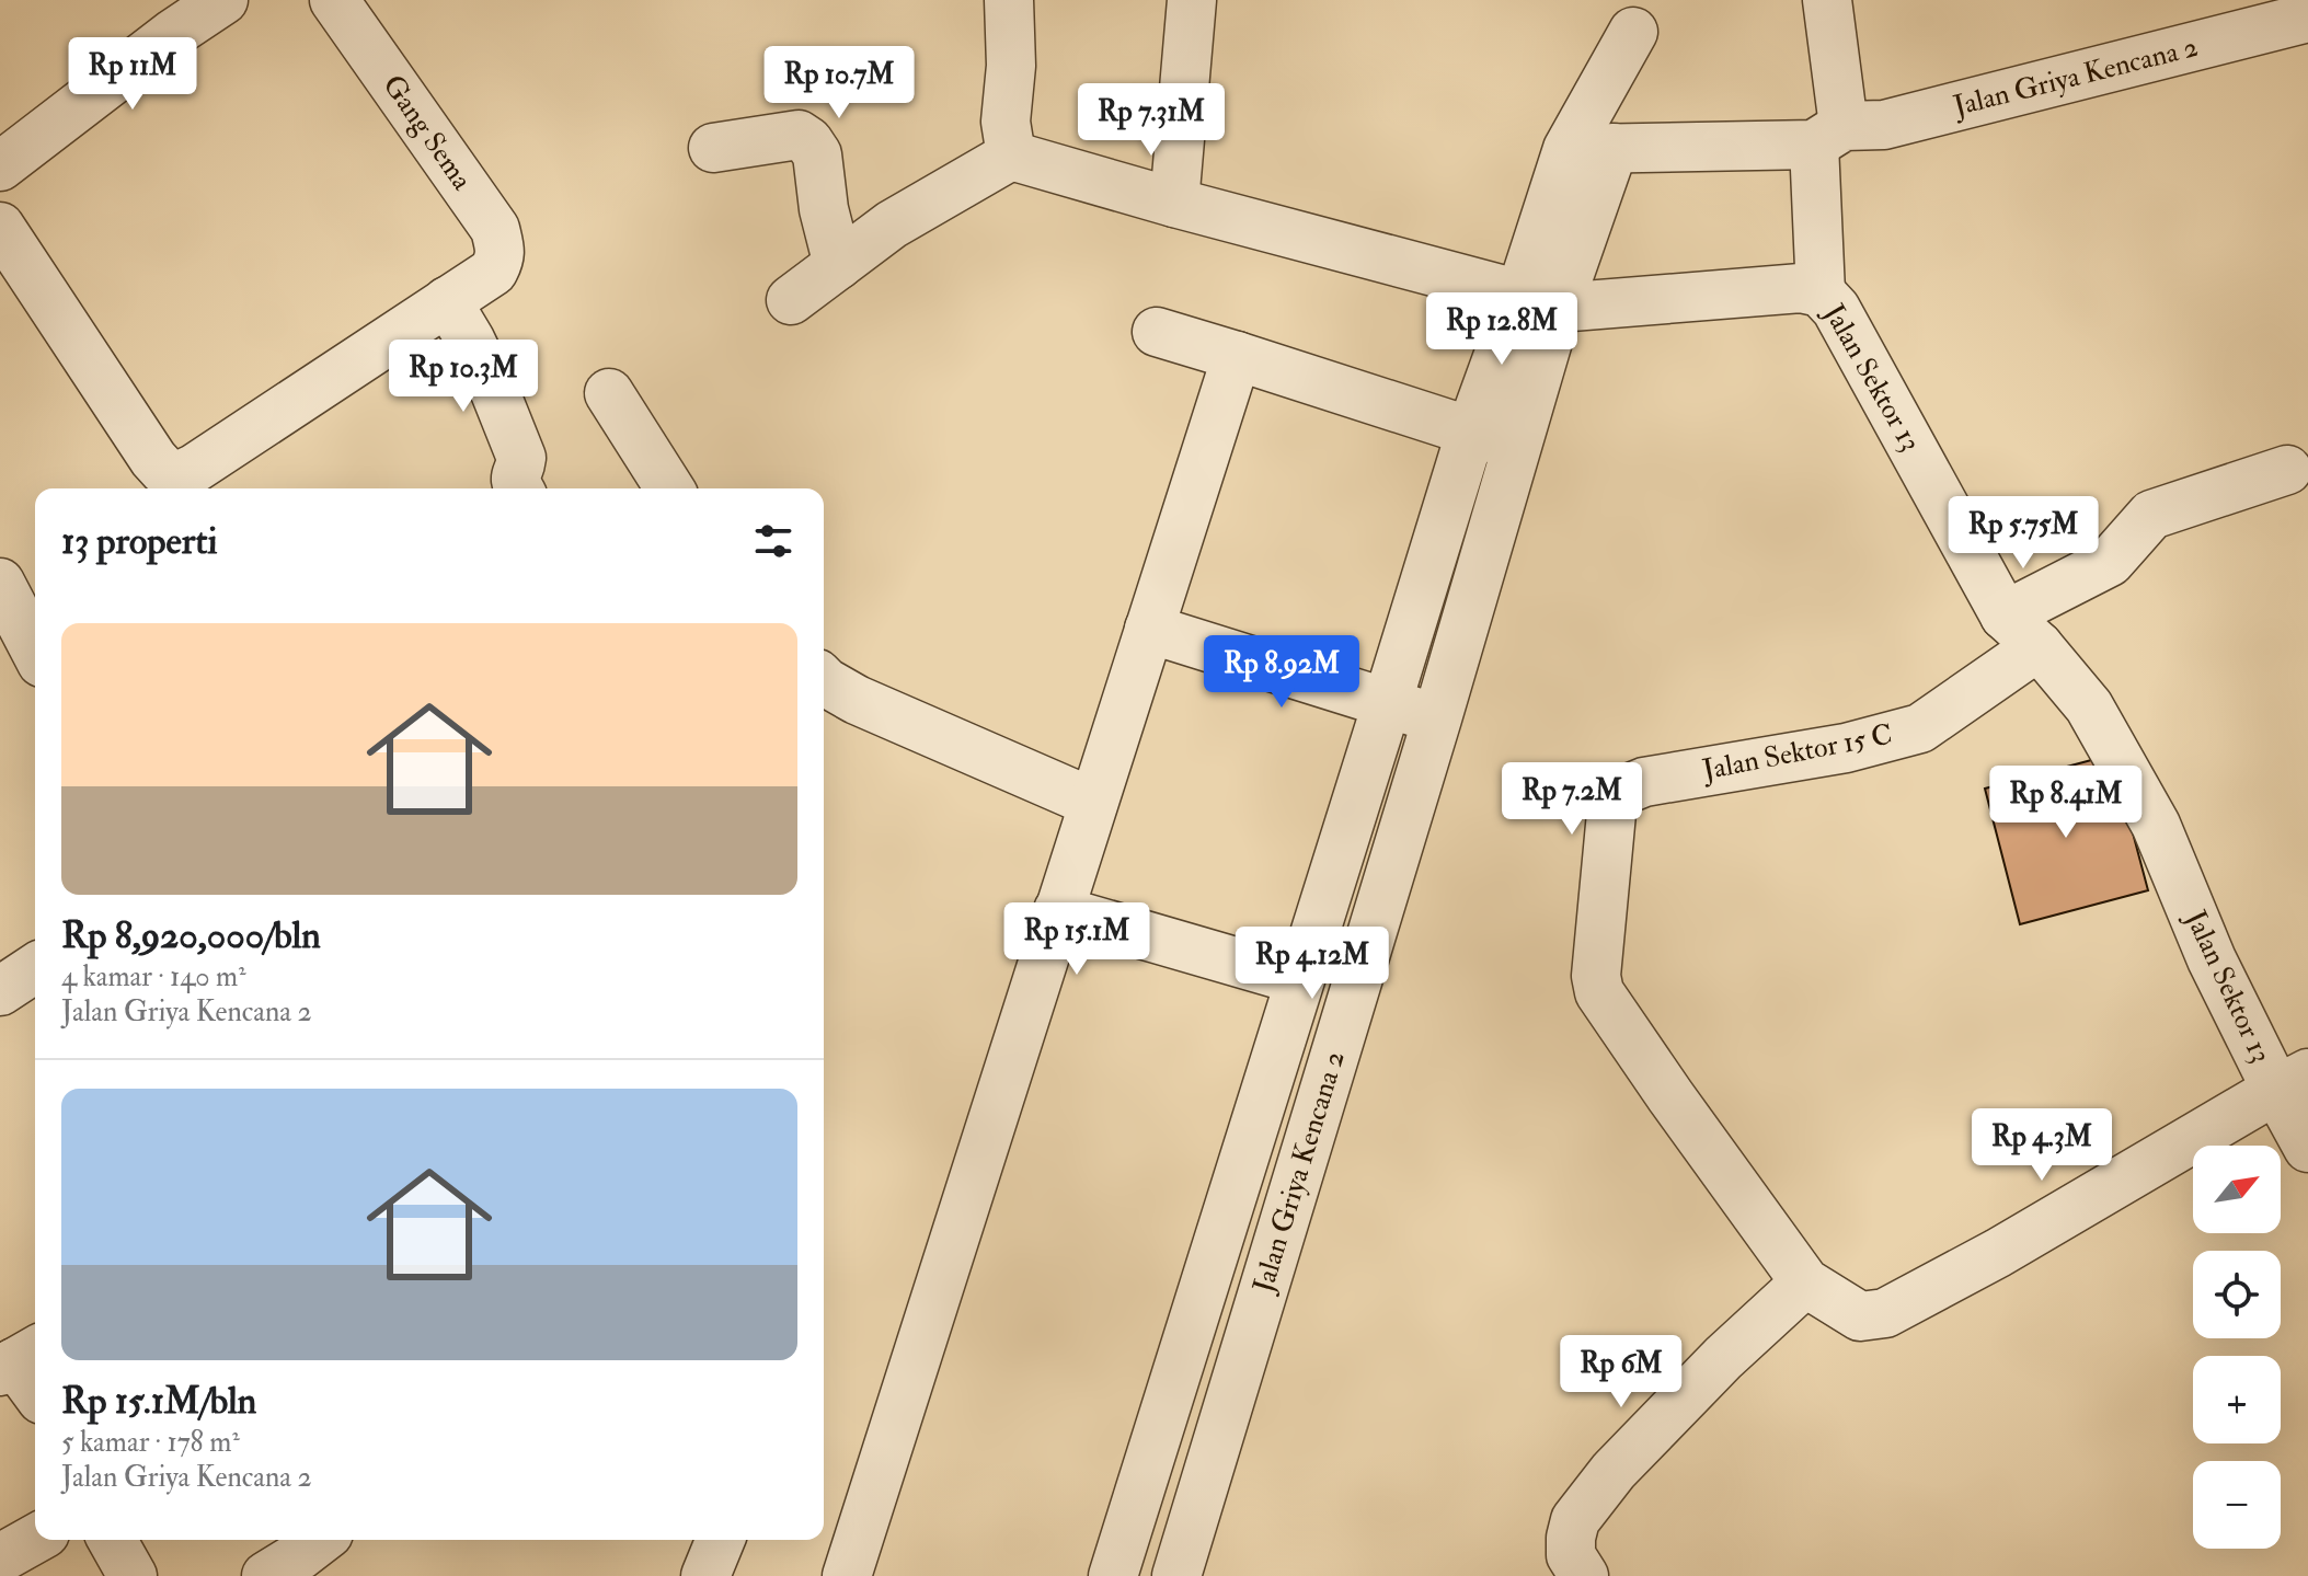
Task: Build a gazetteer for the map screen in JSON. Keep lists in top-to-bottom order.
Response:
{
  "streets": {
    "street": [
      "Jalan Griya Kencana 2",
      "Gang Sema",
      "Jalan Sektor 13",
      "Jalan Sektor 15 C"
    ]
  },
  "crossings": [
    ["Jalan Griya Kencana 2", "Jalan Sektor 13"],
    ["Jalan Sektor 13", "Jalan Sektor 15 C"]
  ],
  "north": "top right",
  "page": {
    "price": [
      "Rp 11M",
      "Rp 10.7M",
      "Rp 7.31M",
      "Rp 12.8M",
      "Rp 10.3M",
      "Rp 5.75M",
      "Rp 8.92M",
      "Rp 7.2M",
      "Rp 8.41M",
      "Rp 15.1M",
      "Rp 4.12M",
      "Rp 4.3M",
      "Rp 6M"
    ],
    "heading": "13 properti",
    "list": [
      {
        "name": "Rp 8,920,000/bln",
        "note": "4 kamar · 140 m² · Jalan Griya Kencana 2"
      },
      {
        "name": "Rp 15.1M/bln",
        "note": "5 kamar · 178 m² · Jalan Griya Kencana 2"
      }
    ],
    "map_buttons": ["+", "−"]
  }
}
